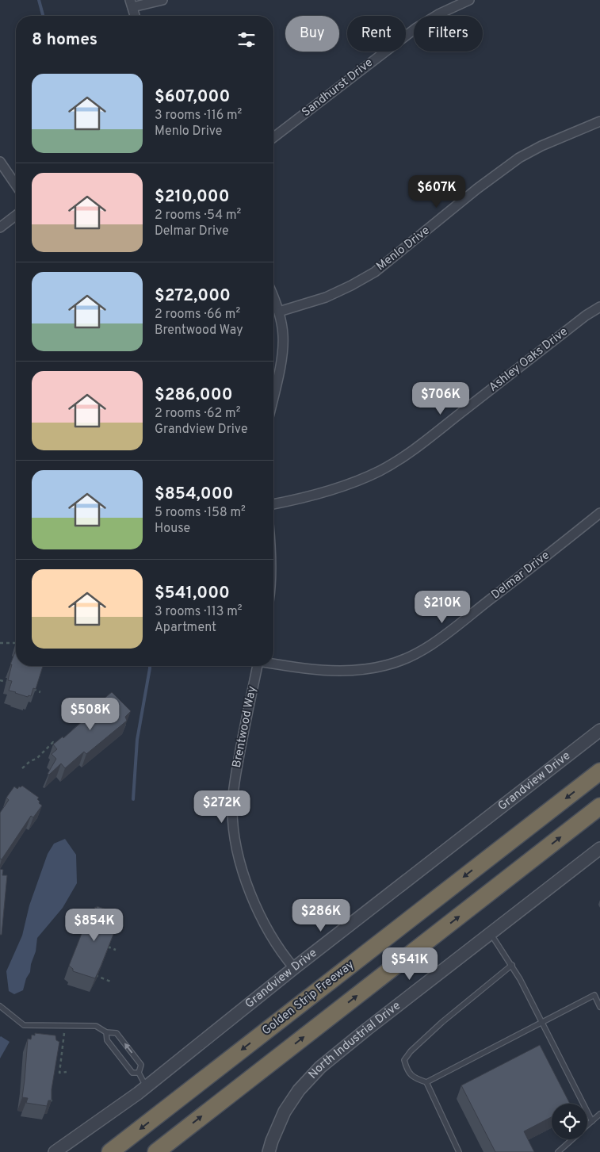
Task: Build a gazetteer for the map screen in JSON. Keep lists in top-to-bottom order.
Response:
{
  "streets": {
    "highway": ["Golden Strip Freeway"],
    "street": [
      "Sandhurst Drive",
      "Menlo Drive",
      "Ashley Oaks Drive",
      "Delmar Drive",
      "Brentwood Way",
      "Grandview Drive",
      "North Industrial Drive"
    ]
  },
  "crossings": [
    ["Brentwood Way", "Grandview Drive"]
  ],
  "page": {
    "chip": ["Buy", "Rent", "Filters"],
    "heading": "8 homes",
    "list": [
      {
        "name": "$607,000",
        "note": "3 rooms · 116 m² · Menlo Drive"
      },
      {
        "name": "$210,000",
        "note": "2 rooms · 54 m² · Delmar Drive"
      },
      {
        "name": "$272,000",
        "note": "2 rooms · 66 m² · Brentwood Way"
      },
      {
        "name": "$286,000",
        "note": "2 rooms · 62 m² · Grandview Drive"
      },
      {
        "name": "$854,000",
        "note": "5 rooms · 158 m² · House"
      },
      {
        "name": "$541,000",
        "note": "3 rooms · 113 m² · Apartment"
      }
    ],
    "price": [
      "$607K",
      "$706K",
      "$210K",
      "$508K",
      "$272K",
      "$286K",
      "$854K",
      "$541K"
    ]
  }
}
